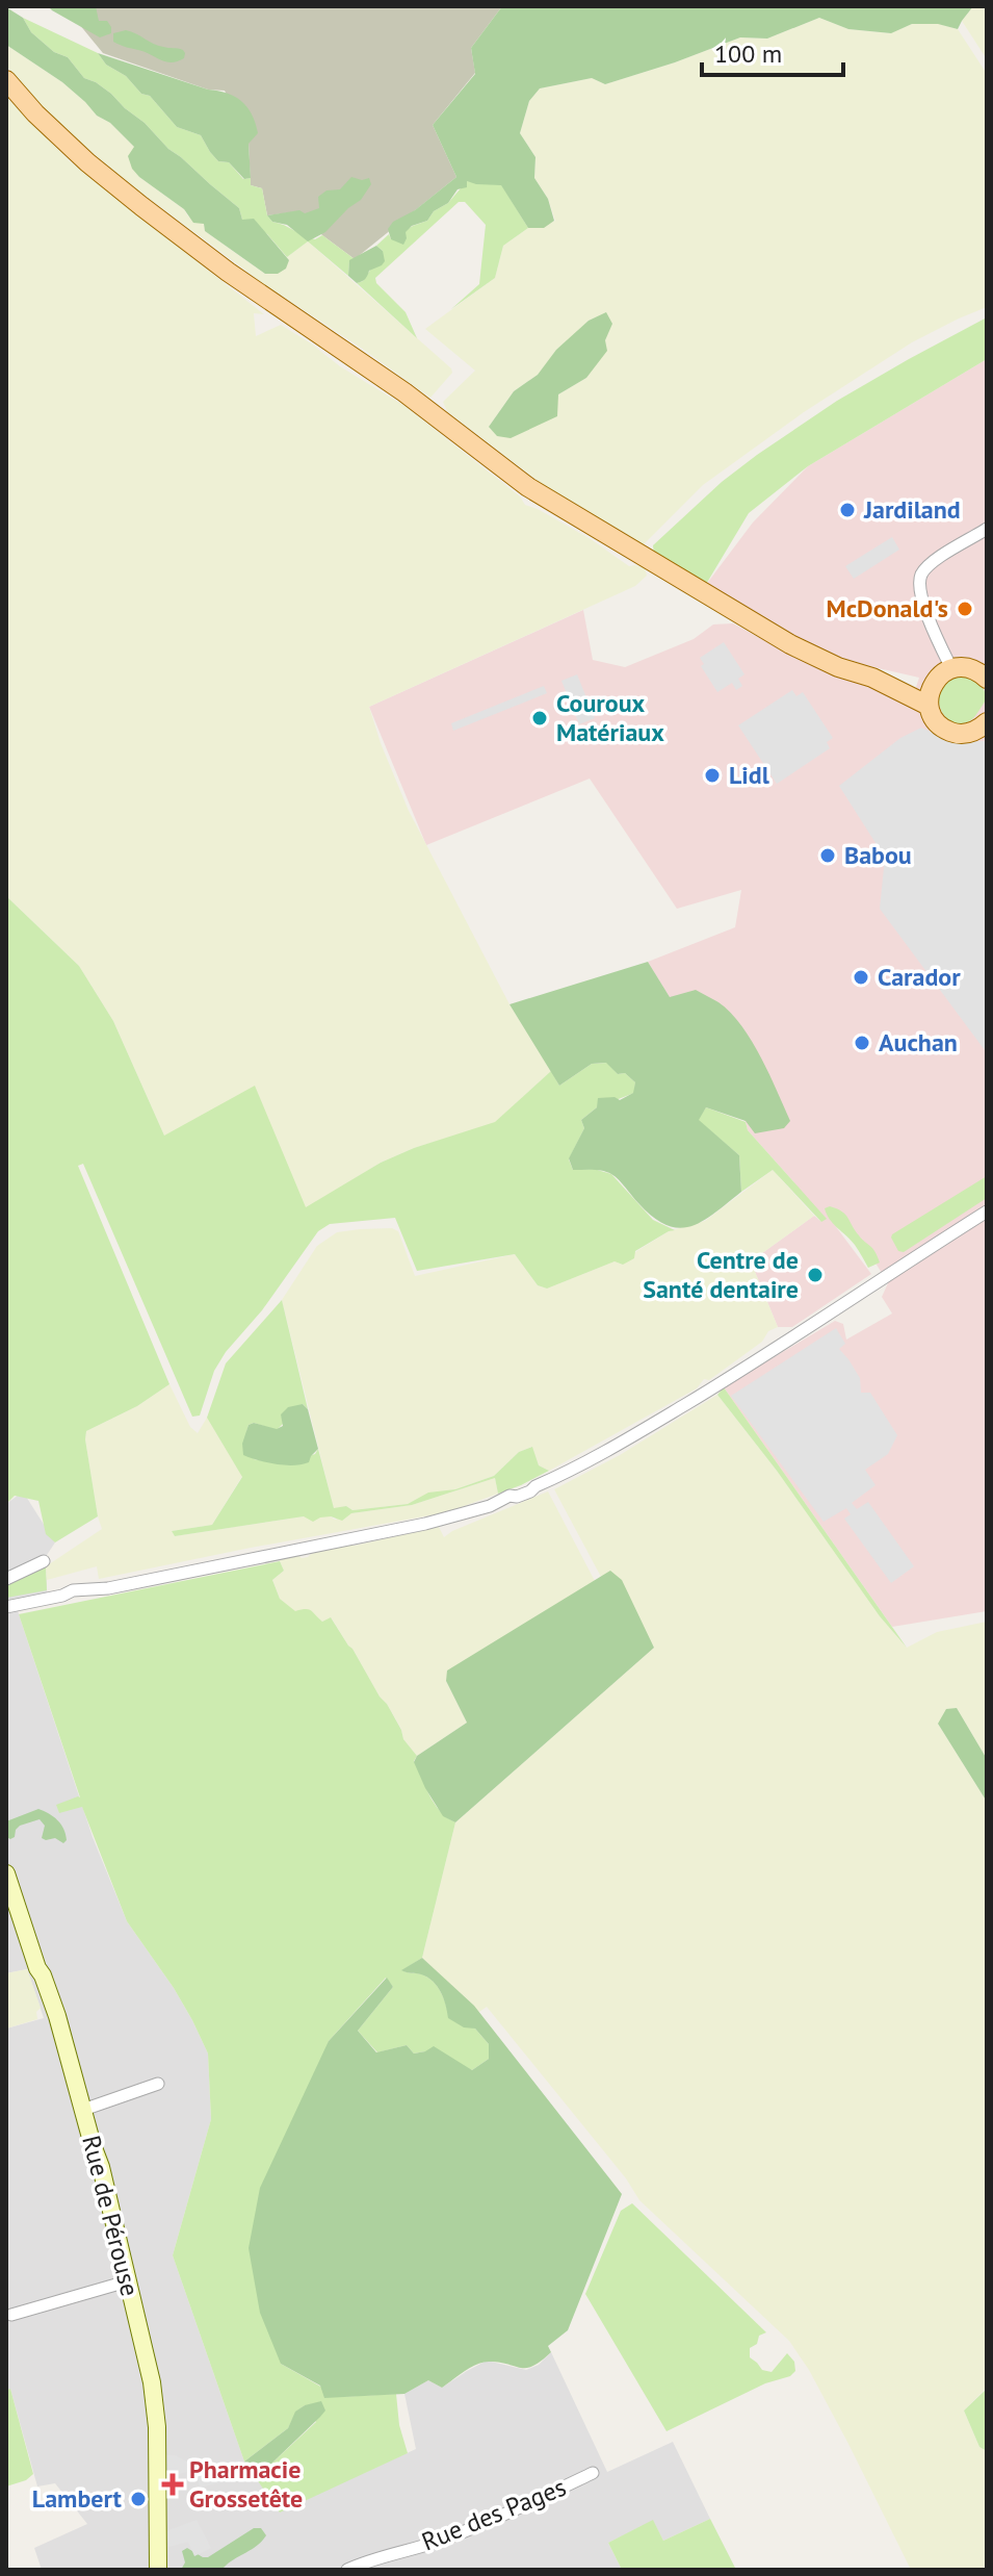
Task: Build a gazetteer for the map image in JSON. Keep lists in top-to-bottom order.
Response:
{
  "streets": {
    "street": ["Rue de Pérouse", "Rue des Pages"]
  },
  "places": {
    "other": [
      "Jardiland",
      "McDonald's",
      "Couroux Matériaux",
      "Lidl",
      "Babou",
      "Carador",
      "Auchan",
      "Centre de Santé dentaire",
      "Lambert"
    ],
    "health": ["Pharmacie Grossetête"]
  },
  "scale_bar": "100 m"
}
